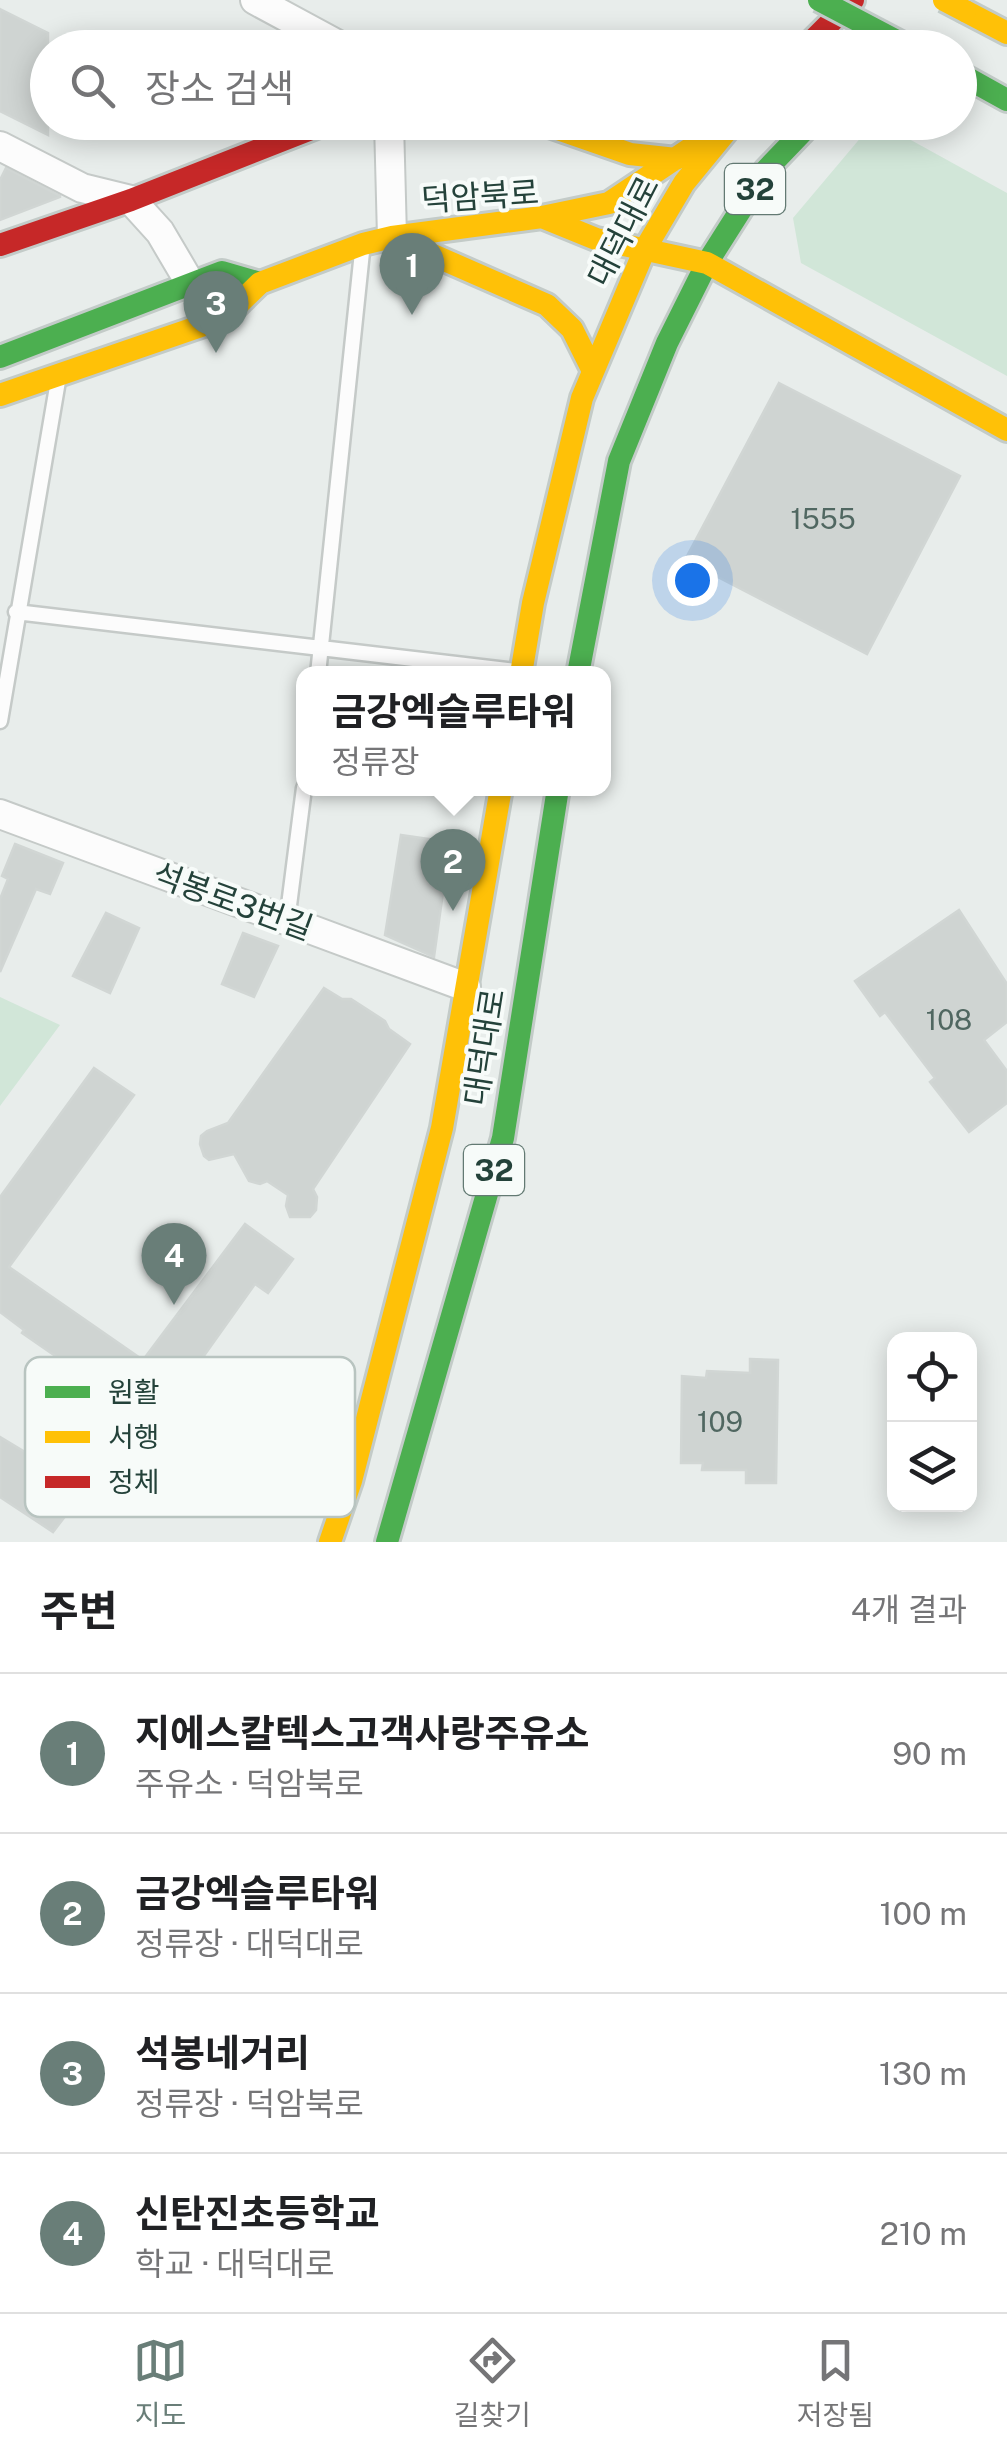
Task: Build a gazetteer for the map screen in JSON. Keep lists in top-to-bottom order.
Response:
{
  "streets": {
    "main road": ["32", "덕암북로", "대덕대로"],
    "street": ["석봉로3번길"]
  },
  "crossings": [
    ["32", "덕암북로"],
    ["덕암북로", "대덕대로"],
    ["대덕대로", "석봉로3번길"]
  ],
  "house_numbers": ["1555", "108", "109"],
  "legend": ["원활", "서행", "정체"],
  "page": {
    "search": "장소 검색",
    "pins": [
      "1",
      "3",
      "2",
      "4"
    ],
    "popup": ["금강엑슬루타워", "정류장"],
    "heading": ["주변", "4개 결과"],
    "list": [
      {
        "mark": "1",
        "name": "지에스칼텍스고객사랑주유소",
        "note": "주유소 · 덕암북로",
        "value": "90 m"
      },
      {
        "mark": "2",
        "name": "금강엑슬루타워",
        "note": "정류장 · 대덕대로",
        "value": "100 m"
      },
      {
        "mark": "3",
        "name": "석봉네거리",
        "note": "정류장 · 덕암북로",
        "value": "130 m"
      },
      {
        "mark": "4",
        "name": "신탄진초등학교",
        "note": "학교 · 대덕대로",
        "value": "210 m"
      }
    ],
    "nav": ["지도", "길찾기", "저장됨"]
  }
}
